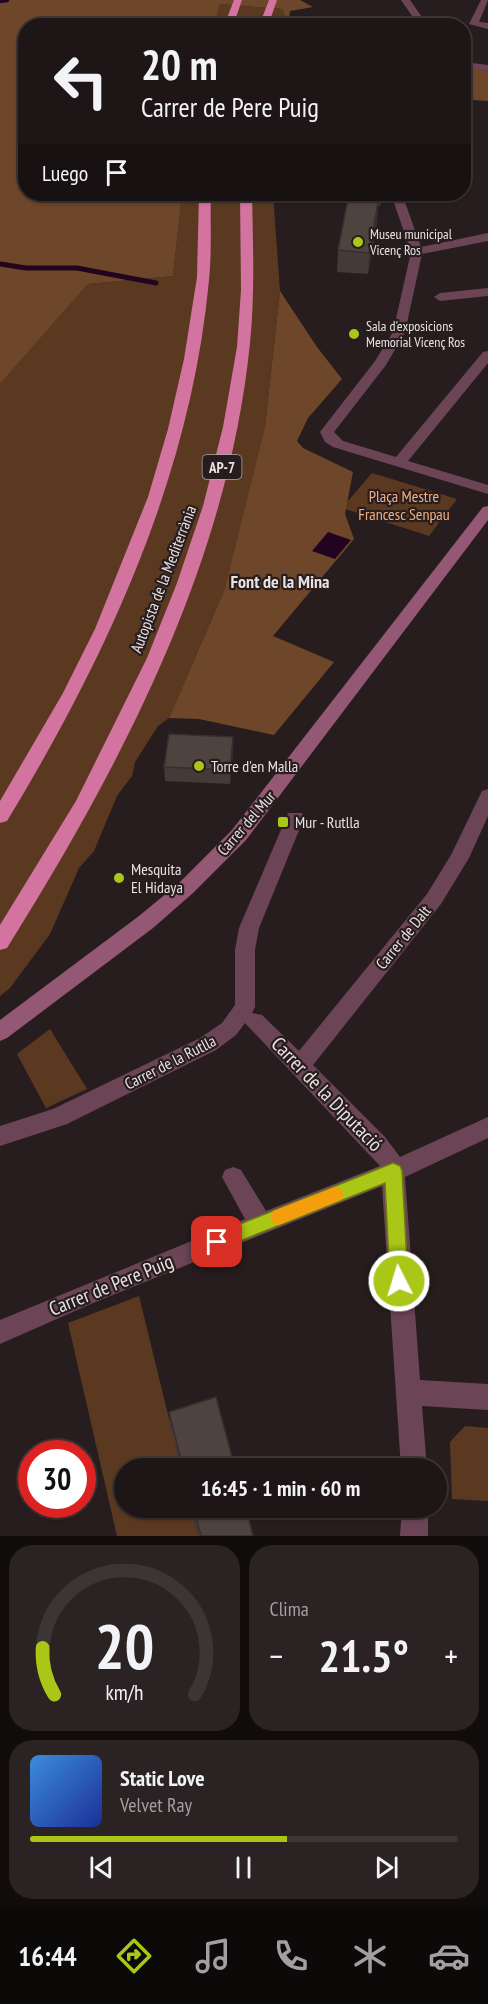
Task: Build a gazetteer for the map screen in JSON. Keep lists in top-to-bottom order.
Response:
{
  "streets": {
    "highway": ["AP-7", "Autopista de la Mediterrània"],
    "main road": ["Carrer del Mur"],
    "street": [
      "Carrer de Dalt",
      "Carrer de la Rutlla",
      "Carrer de la Diputació",
      "Carrer de Pere Puig"
    ]
  },
  "crossings": [
    ["Carrer de Dalt", "Carrer de la Diputació"],
    ["Carrer de la Diputació", "Carrer de Pere Puig"]
  ],
  "districts": ["Font de la Mina"],
  "parks": ["Plaça Mestre Francesc Senpau"],
  "places": {
    "other": [
      "Museu municipal Vicenç Ros",
      "Sala d'exposicions Memorial Vicenç Ros",
      "Torre d'en Malla",
      "Mesquita El Hidaya"
    ],
    "transit": ["Mur - Rutlla"]
  },
  "page": {
    "turn": ["20 m", "Carrer de Pere Puig"],
    "then": "Luego",
    "limit": "30",
    "trip": "16:45 · 1 min · 60 m",
    "tile": "Clima",
    "heat": ["−", "21.5°", "+"],
    "song": ["Static Love", "Velvet Ray"],
    "tabs": "16:44",
    "gauge": ["20", "km/h"]
  }
}
